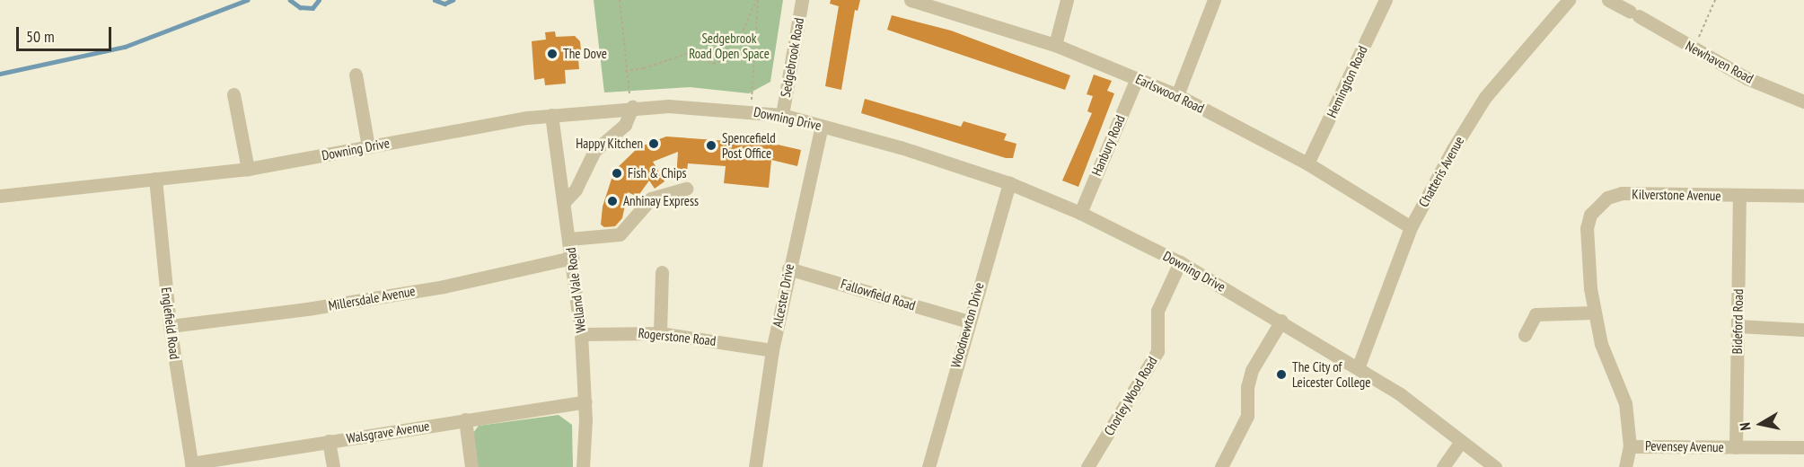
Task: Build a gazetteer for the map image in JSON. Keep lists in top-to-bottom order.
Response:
{
  "streets": {
    "street": [
      "Sedgebrook Road",
      "Newhaven Road",
      "Hemington Road",
      "Earlswood Road",
      "Downing Drive",
      "Hanbury Road",
      "Chatteris Avenue",
      "Kilverstone Avenue",
      "Welland Vale Road",
      "Fallowfield Road",
      "Alcester Drive",
      "Millersdale Avenue",
      "Bideford Road",
      "Englefield Road",
      "Woodnewton Drive",
      "Rogerstone Road",
      "Chorley Wood Road",
      "Walsgrave Avenue",
      "Pevensey Avenue"
    ]
  },
  "crossings": [
    ["Sedgebrook Road", "Downing Drive"],
    ["Hemington Road", "Earlswood Road"],
    ["Earlswood Road", "Hanbury Road"],
    ["Earlswood Road", "Chatteris Avenue"],
    ["Downing Drive", "Hanbury Road"],
    ["Downing Drive", "Chatteris Avenue"],
    ["Downing Drive", "Welland Vale Road"],
    ["Downing Drive", "Alcester Drive"],
    ["Downing Drive", "Englefield Road"],
    ["Downing Drive", "Woodnewton Drive"],
    ["Downing Drive", "Chorley Wood Road"],
    ["Kilverstone Avenue", "Bideford Road"],
    ["Kilverstone Avenue", "Pevensey Avenue"],
    ["Welland Vale Road", "Millersdale Avenue"],
    ["Welland Vale Road", "Rogerstone Road"],
    ["Welland Vale Road", "Walsgrave Avenue"],
    ["Fallowfield Road", "Alcester Drive"],
    ["Fallowfield Road", "Woodnewton Drive"],
    ["Alcester Drive", "Rogerstone Road"],
    ["Millersdale Avenue", "Englefield Road"],
    ["Bideford Road", "Pevensey Avenue"],
    ["Englefield Road", "Walsgrave Avenue"]
  ],
  "parks": ["Sedgebrook Road Open Space"],
  "places": [
    "The Dove",
    "Happy Kitchen",
    "Spencefield Post Office",
    "Fish & Chips",
    "Anhinay Express",
    "The City of Leicester College"
  ],
  "scale_bar": "50 m",
  "north": "left"
}
